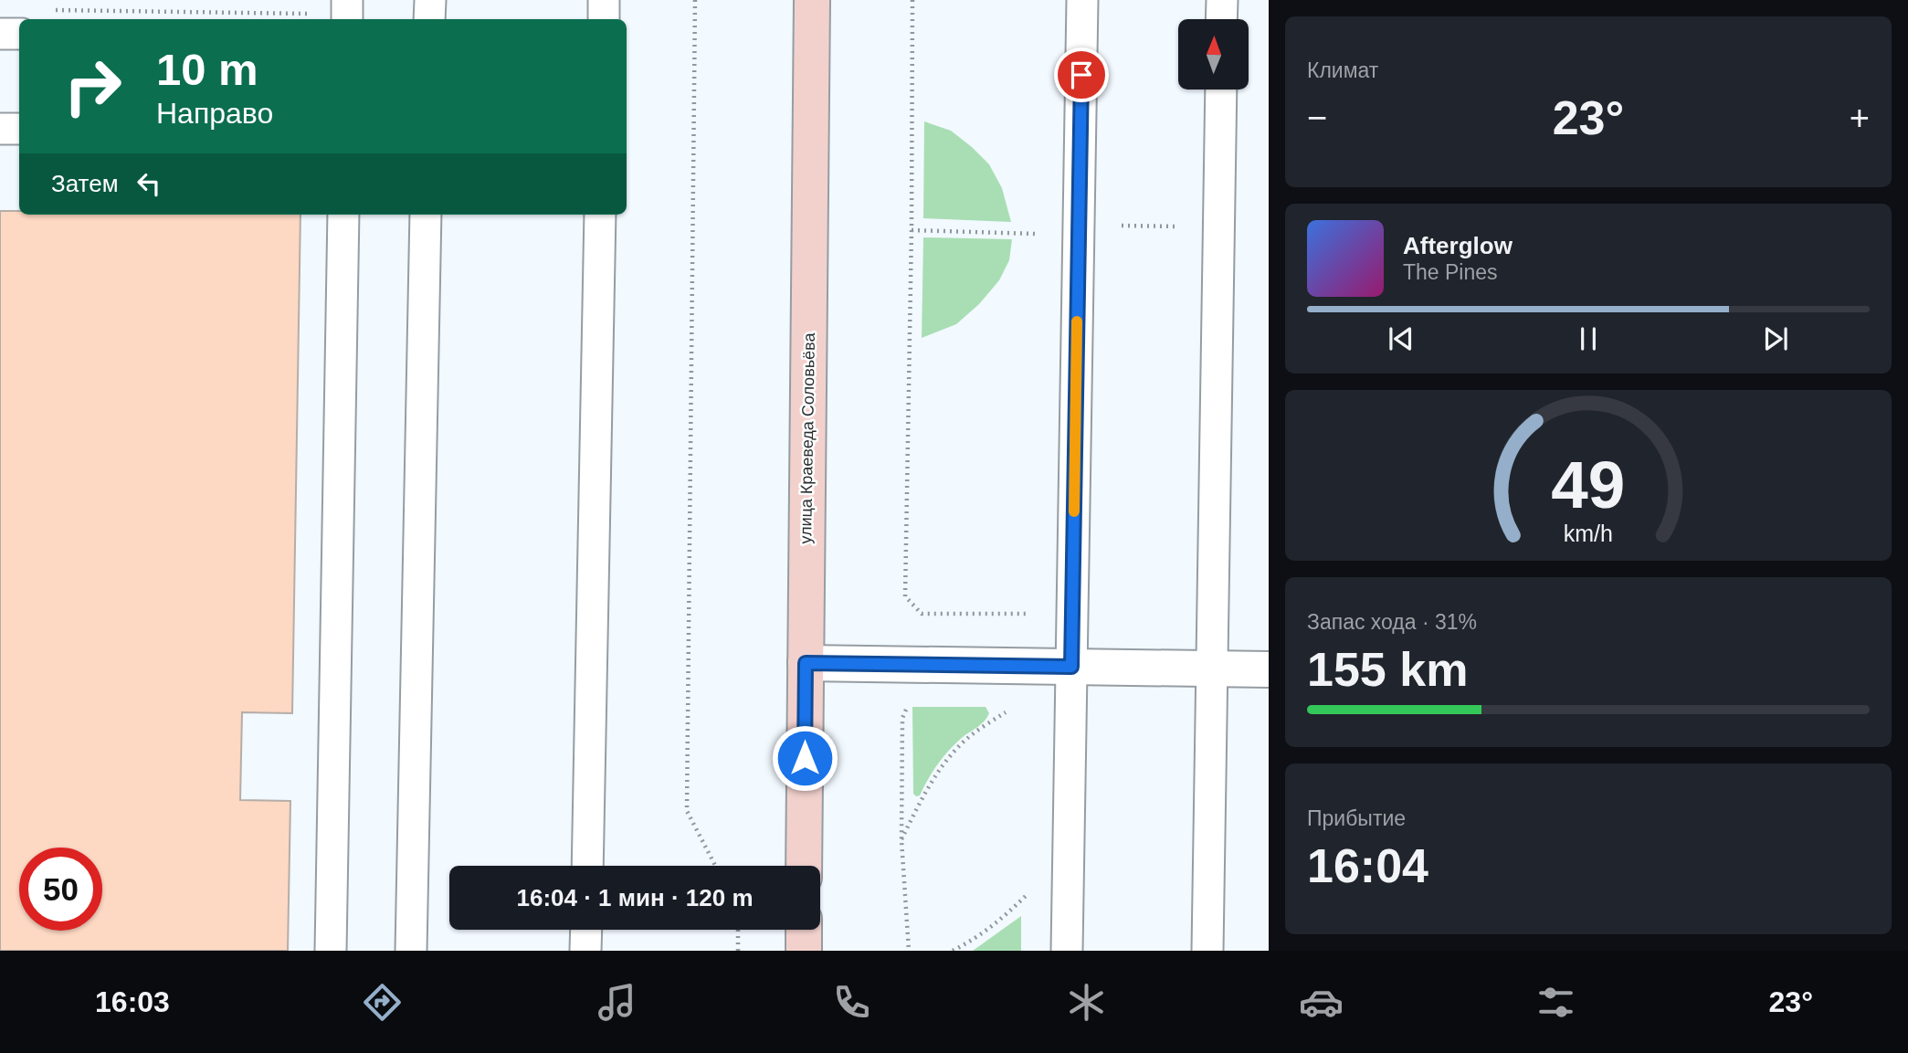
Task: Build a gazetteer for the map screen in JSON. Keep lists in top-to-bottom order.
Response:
{
  "streets": {
    "main road": ["улица Краеведа Соловьёва"]
  },
  "north": "top",
  "page": {
    "tile": [
      "Климат",
      ["Запас хода · 31%", "155 km"],
      ["Прибытие", "16:04"]
    ],
    "turn": ["10 m", "Направо"],
    "heat": ["−", "23°", "+"],
    "then": "Затем",
    "song": ["Afterglow", "The Pines"],
    "limit": "50",
    "trip": "16:04 · 1 мин · 120 m",
    "tabs": ["16:03", "23°"],
    "gauge": ["49", "km/h"]
  }
}
